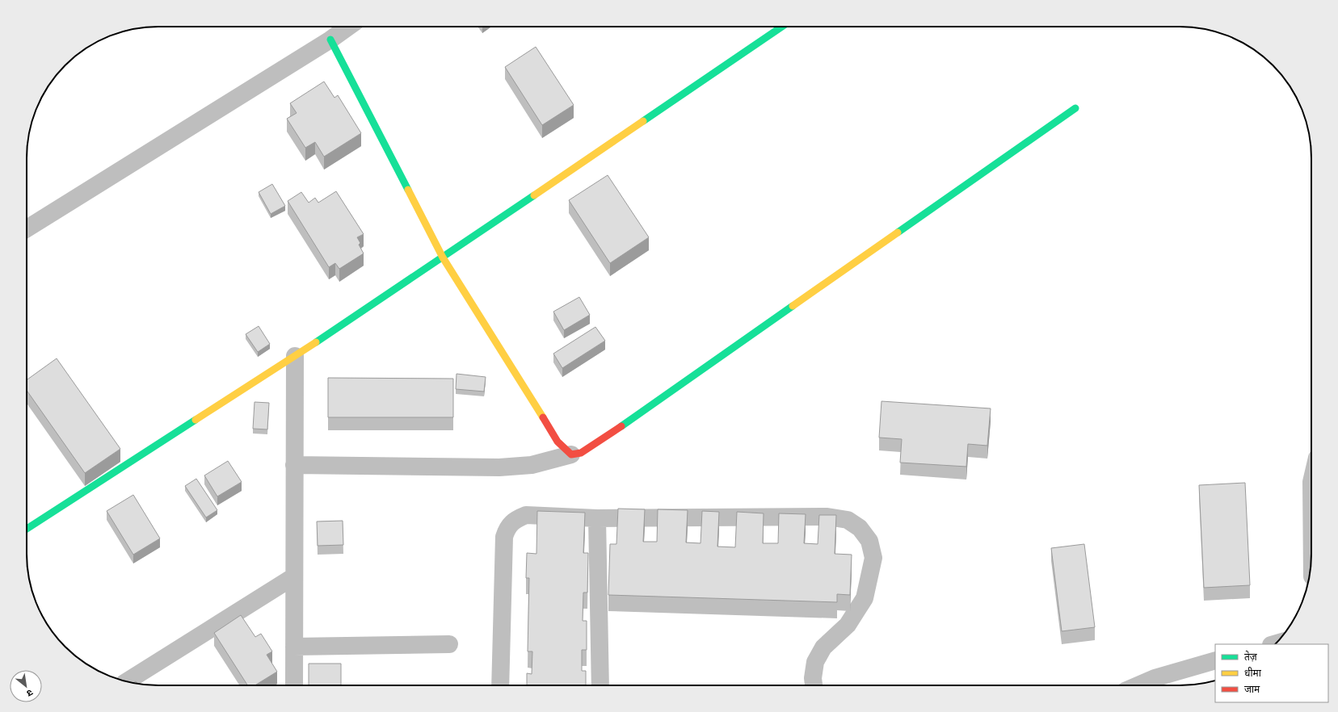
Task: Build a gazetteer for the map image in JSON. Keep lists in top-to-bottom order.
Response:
{
  "legend": ["तेज़", "धीमा", "जाम"],
  "north": "bottom right"
}
